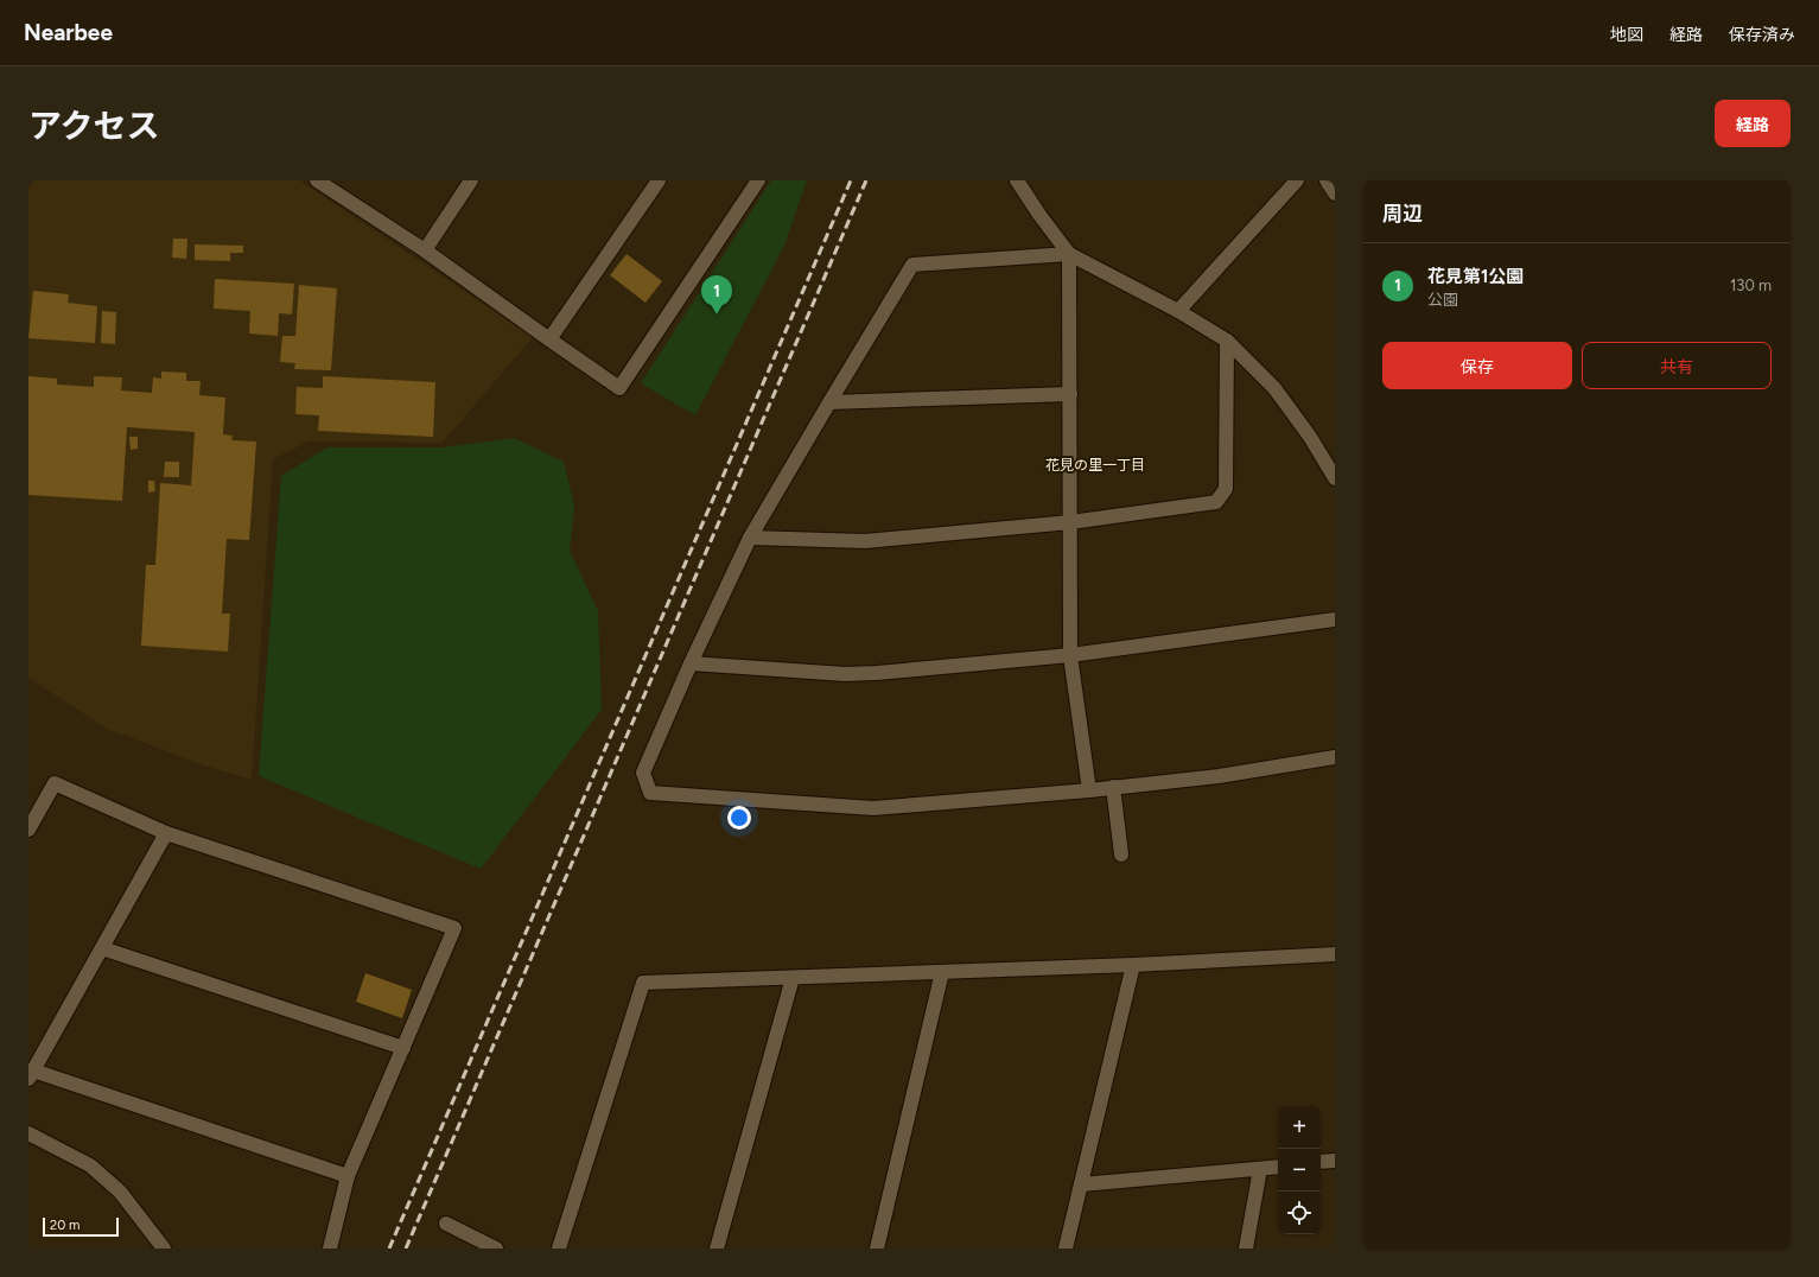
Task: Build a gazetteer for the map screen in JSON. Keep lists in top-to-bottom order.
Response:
{
  "districts": ["花見の里一丁目"],
  "scale_bar": "20 m",
  "page": {
    "header": "Nearbee",
    "nav": ["地図", "経路", "保存済み"],
    "title": "アクセス",
    "buttons": [
      "経路",
      ["保存", "共有"]
    ],
    "heading": "周辺",
    "list": [
      {
        "mark": "1",
        "name": "花見第1公園",
        "note": "公園",
        "value": "130 m"
      }
    ],
    "pins": "1",
    "map_buttons": ["+", "−"],
    "scale": "20 m"
  }
}
